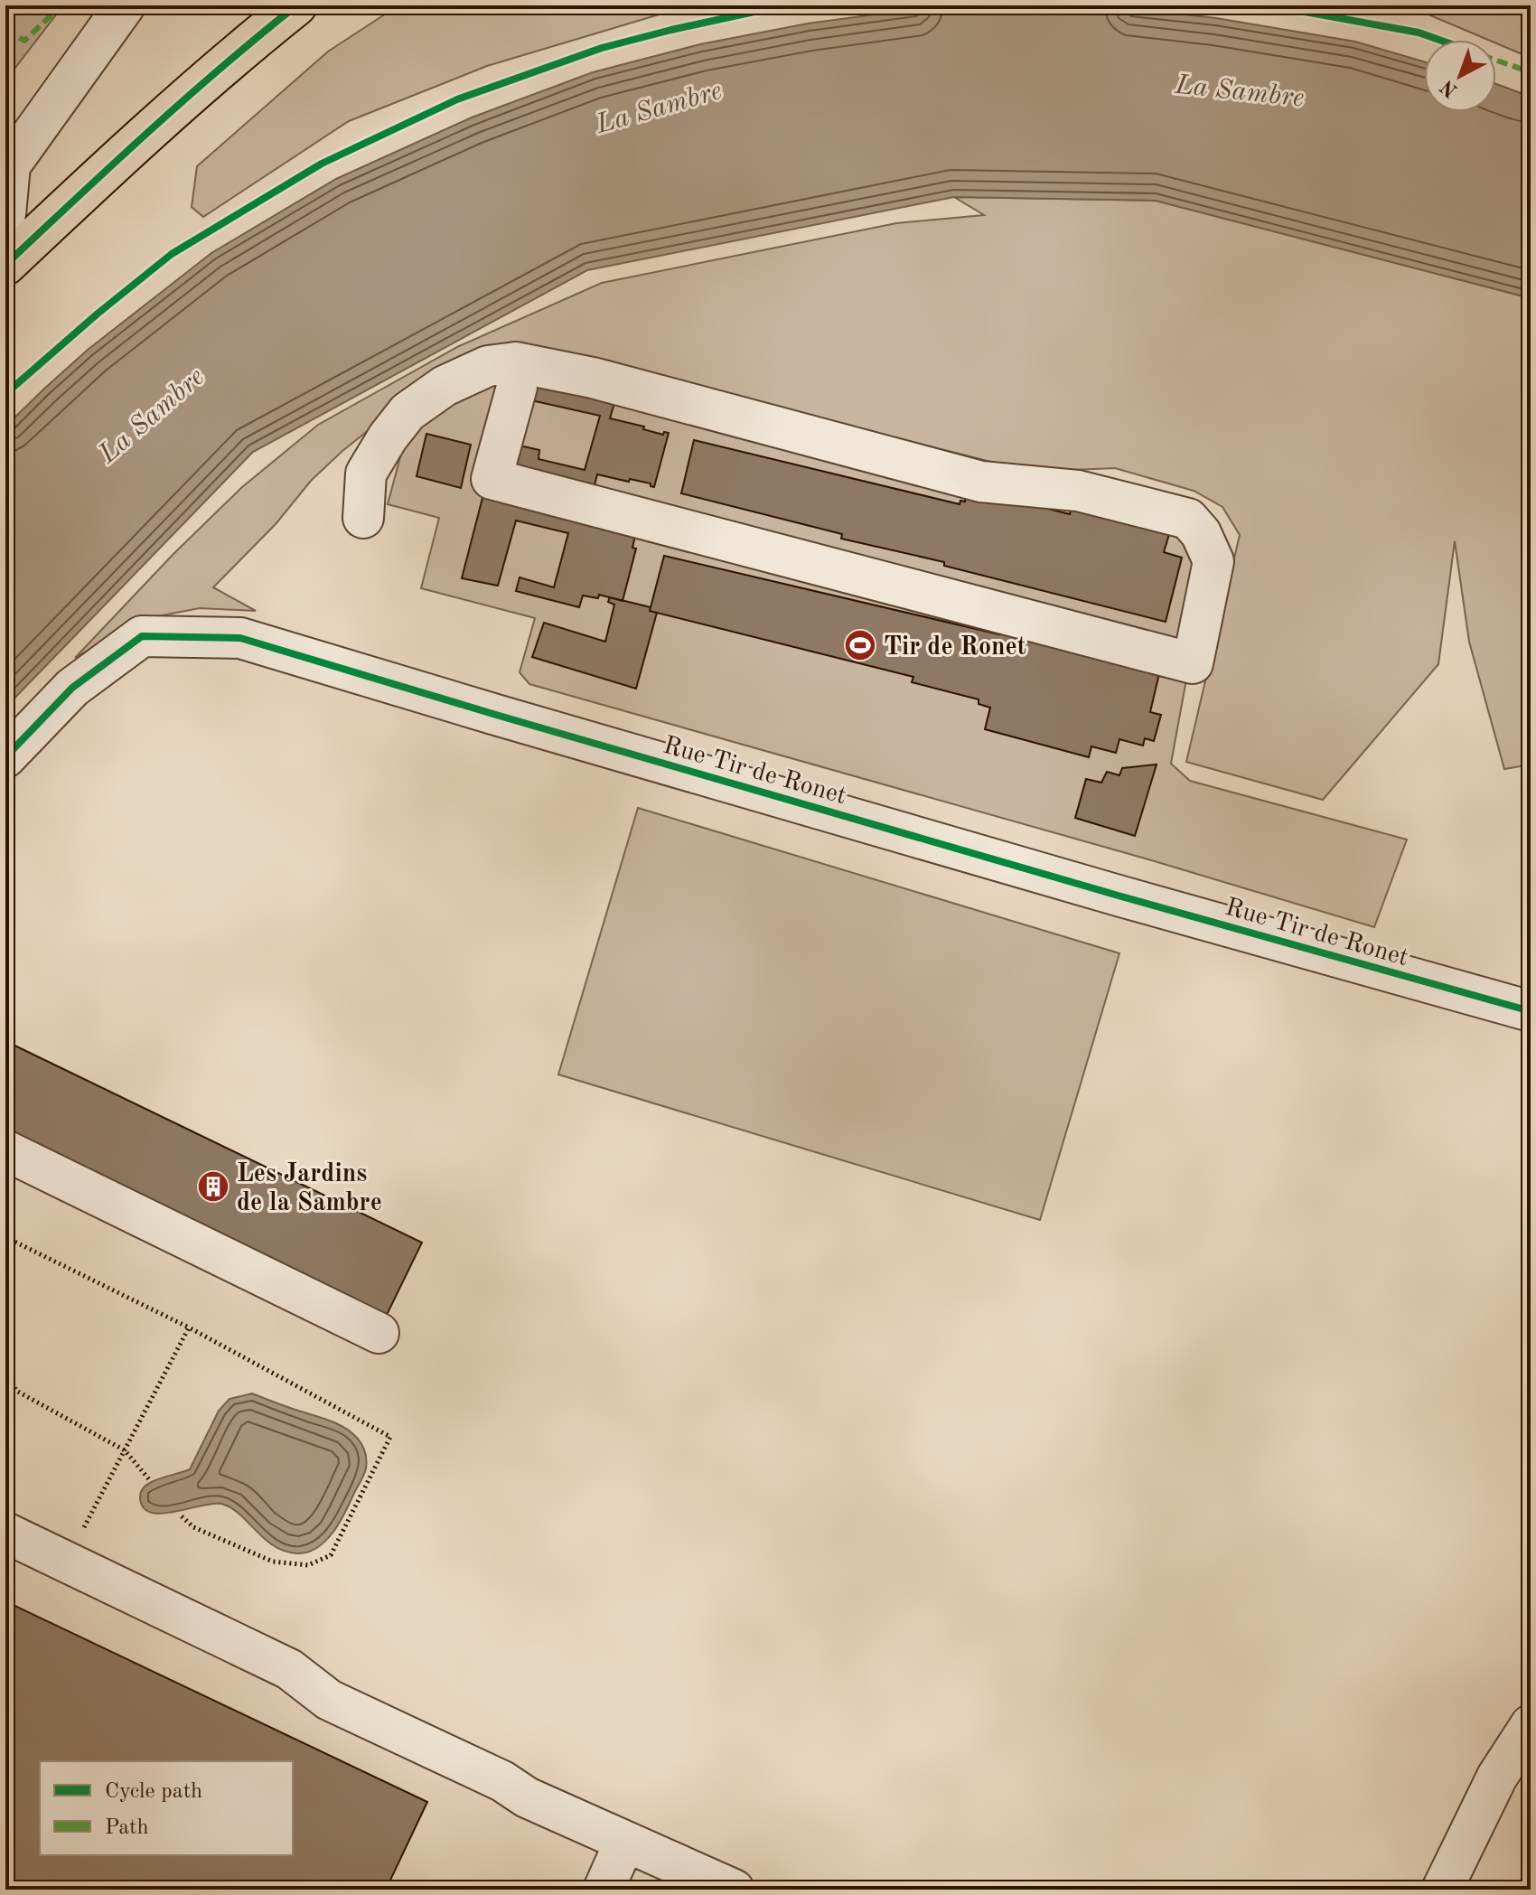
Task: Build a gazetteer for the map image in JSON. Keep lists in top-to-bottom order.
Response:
{
  "streets": {
    "street": ["Rue Tir de Ronet"]
  },
  "water": ["La Sambre"],
  "places": {
    "sports": ["Tir de Ronet"],
    "building": ["Les Jardins de la Sambre"]
  },
  "legend": ["Cycle path", "Path"],
  "north": "bottom left"
}
